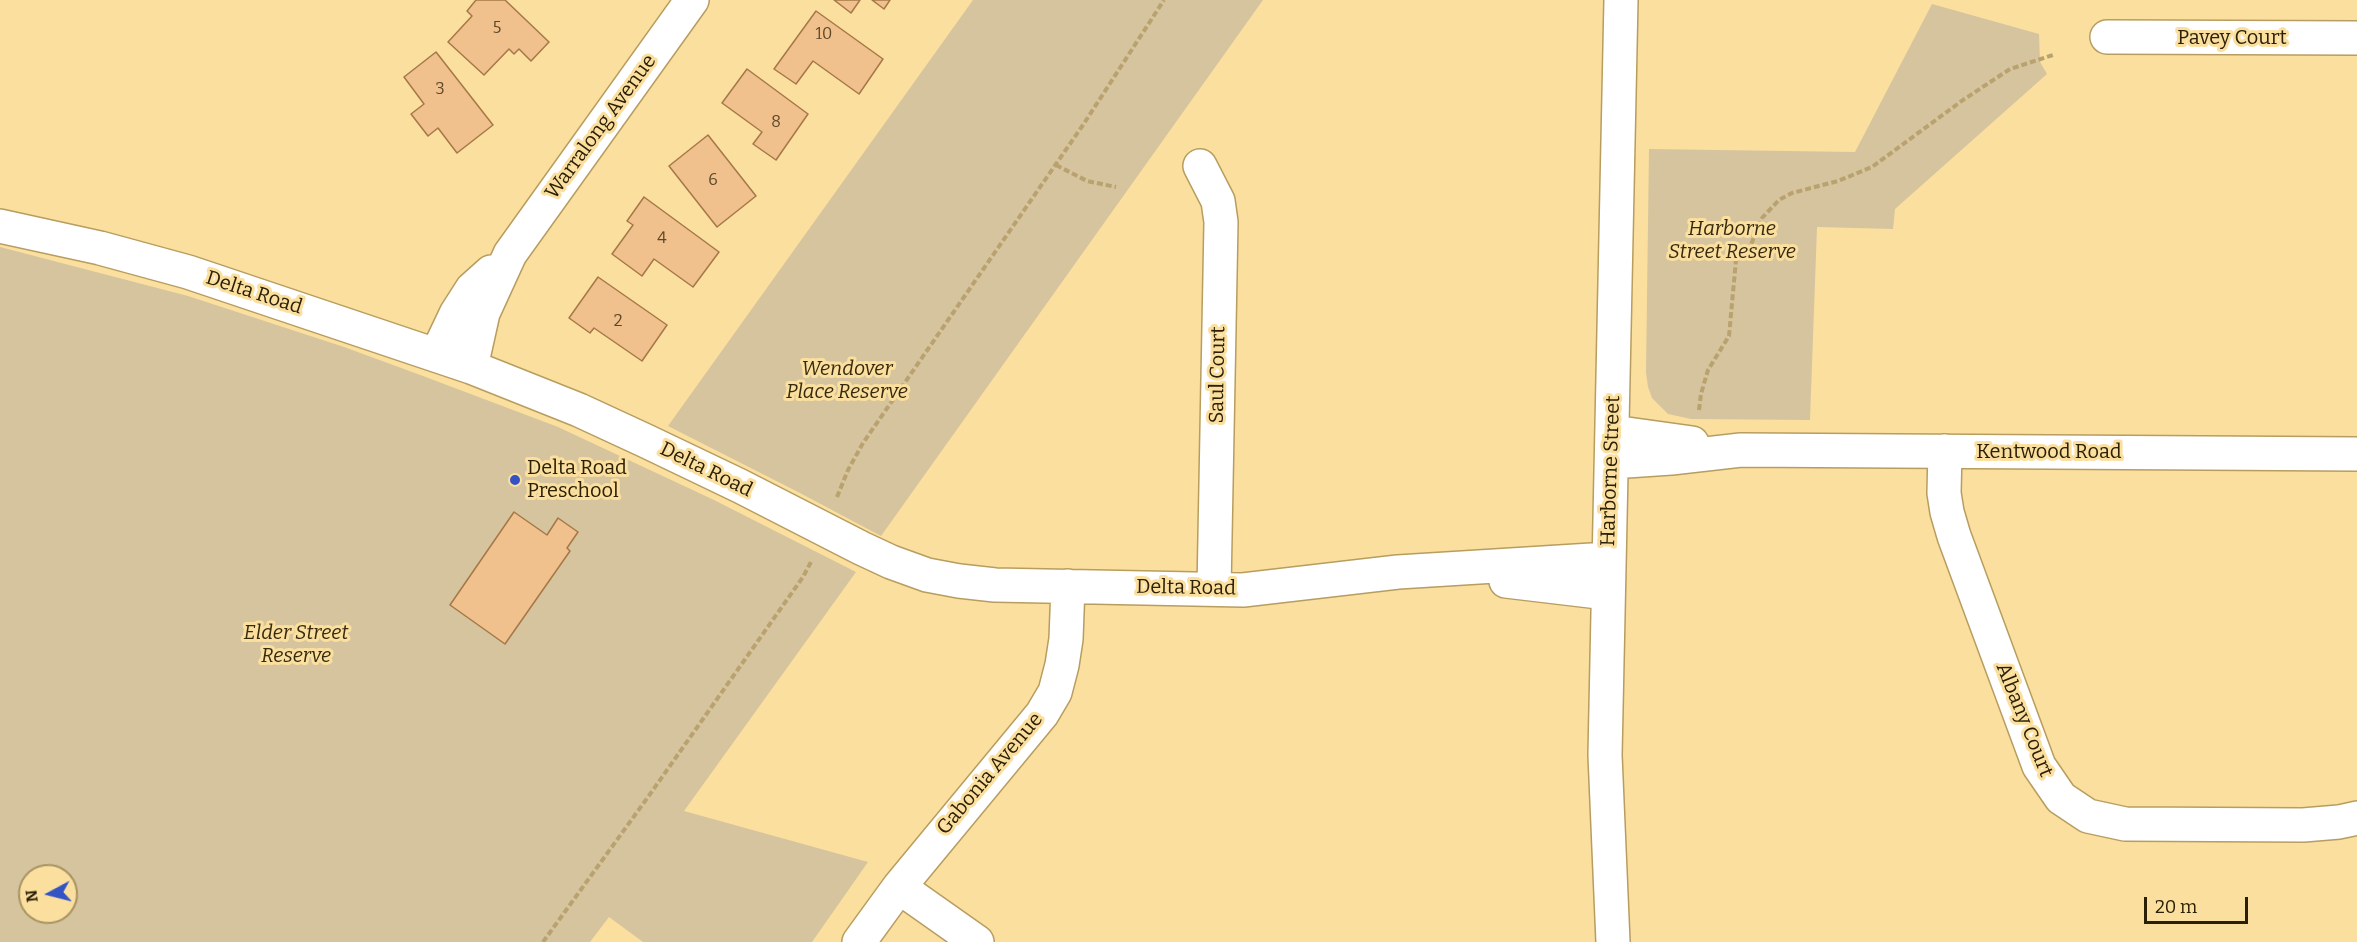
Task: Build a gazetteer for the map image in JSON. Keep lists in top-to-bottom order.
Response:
{
  "streets": {
    "street": [
      "Pavey Court",
      "Warralong Avenue",
      "Delta Road",
      "Saul Court",
      "Kentwood Road",
      "Harborne Street",
      "Albany Court",
      "Gabonia Avenue"
    ]
  },
  "crossings": [
    ["Warralong Avenue", "Delta Road"],
    ["Delta Road", "Saul Court"],
    ["Delta Road", "Harborne Street"],
    ["Delta Road", "Gabonia Avenue"],
    ["Kentwood Road", "Harborne Street"],
    ["Kentwood Road", "Albany Court"]
  ],
  "parks": ["Harborne Street Reserve", "Wendover Place Reserve", "Elder Street Reserve"],
  "places": ["Delta Road Preschool"],
  "house_numbers": [
    "5",
    "10",
    "3",
    "8",
    "6",
    "4",
    "2"
  ],
  "scale_bar": "20 m",
  "north": "left"
}
